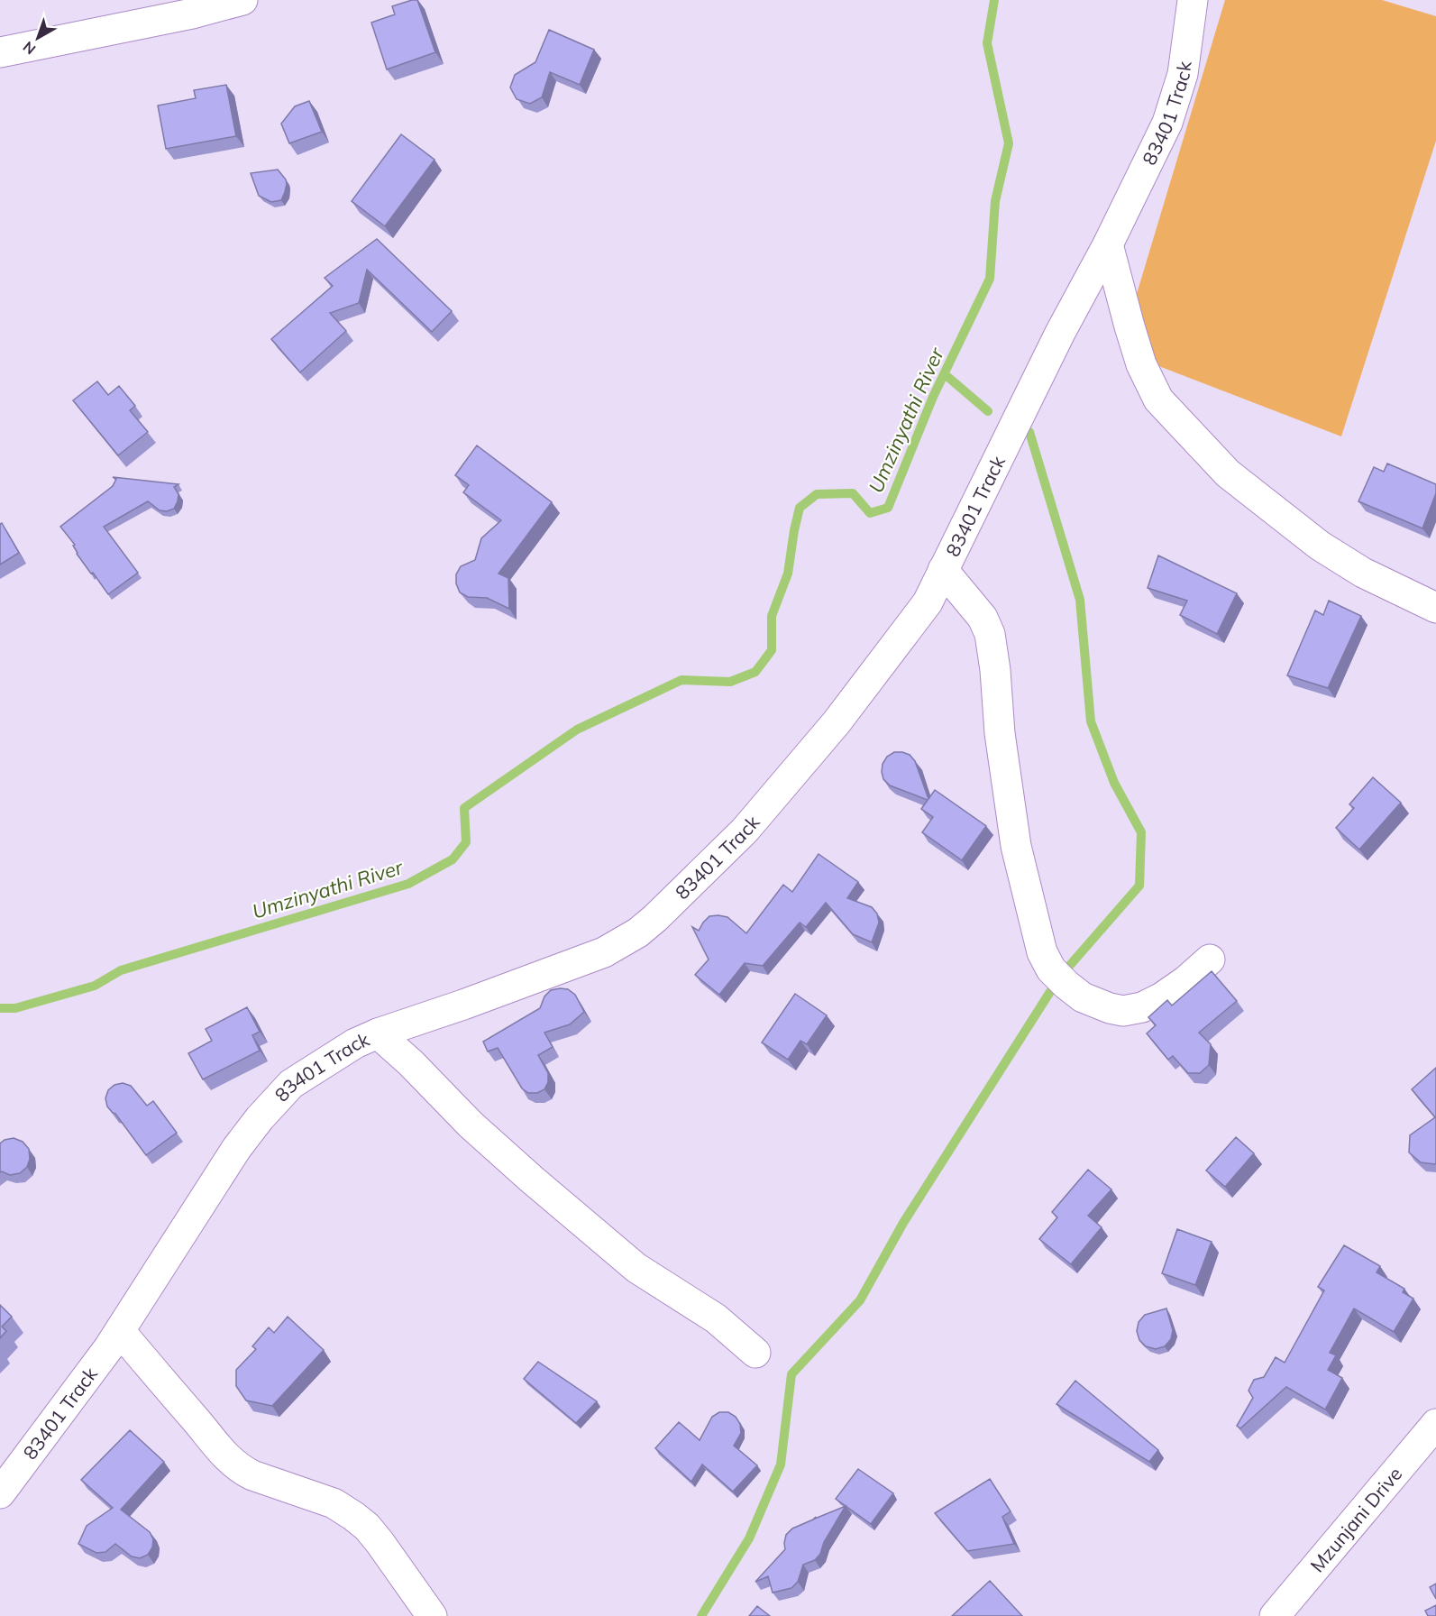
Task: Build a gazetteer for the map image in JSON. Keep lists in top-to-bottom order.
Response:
{
  "streets": {
    "street": ["83401 Track", "Mzunjani Drive"]
  },
  "water": ["Umzinyathi River"],
  "north": "bottom left"
}
